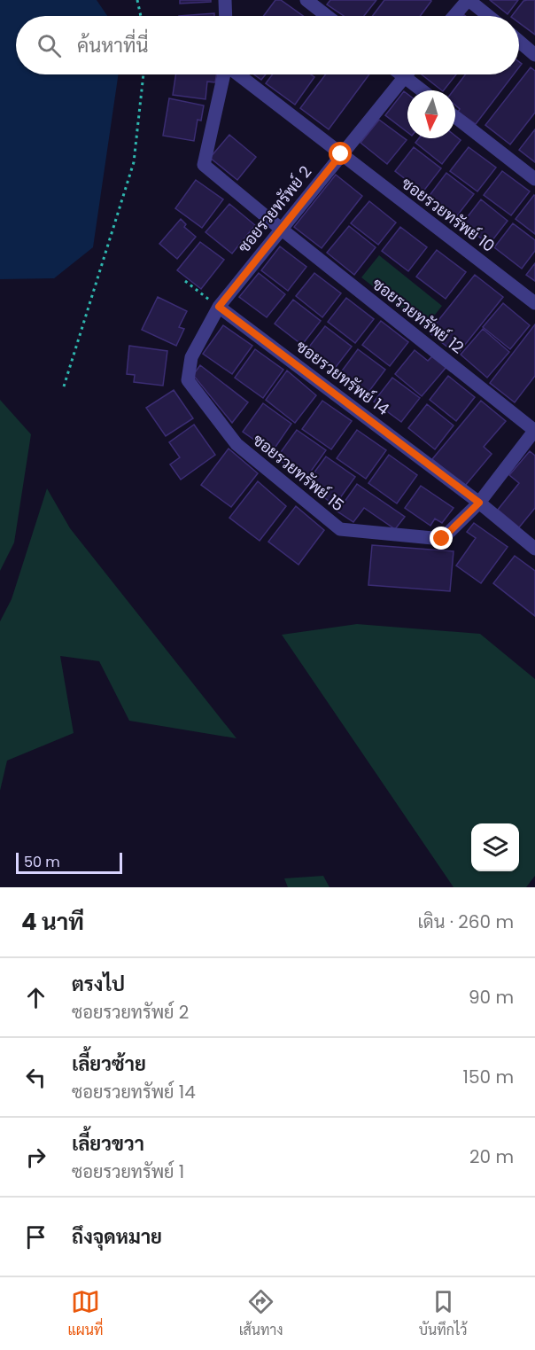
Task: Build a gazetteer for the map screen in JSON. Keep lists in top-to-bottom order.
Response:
{
  "streets": {
    "street": [
      "ซอยรวยทรัพย์ 2",
      "ซอยรวยทรัพย์ 10",
      "ซอยรวยทรัพย์ 12",
      "ซอยรวยทรัพย์ 14",
      "ซอยรวยทรัพย์ 15"
    ]
  },
  "crossings": [
    ["ซอยรวยทรัพย์ 2", "ซอยรวยทรัพย์ 10"],
    ["ซอยรวยทรัพย์ 2", "ซอยรวยทรัพย์ 12"],
    ["ซอยรวยทรัพย์ 2", "ซอยรวยทรัพย์ 14"],
    ["ซอยรวยทรัพย์ 2", "ซอยรวยทรัพย์ 15"],
    ["ซอยรวยทรัพย์ 14", "ซอยรวยทรัพย์ 15"]
  ],
  "scale_bar": "50 m",
  "north": "bottom",
  "page": {
    "search": "ค้นหาที่นี่",
    "scale": "50 m",
    "heading": ["4 นาที", "เดิน · 260 m"],
    "list": [
      ["ตรงไป", "ซอยรวยทรัพย์ 2", "90 m"],
      ["เลี้ยวซ้าย", "ซอยรวยทรัพย์ 14", "150 m"],
      ["เลี้ยวขวา", "ซอยรวยทรัพย์ 1", "20 m"],
      "ถึงจุดหมาย"
    ],
    "nav": ["แผนที่", "เส้นทาง", "บันทึกไว้"]
  }
}
